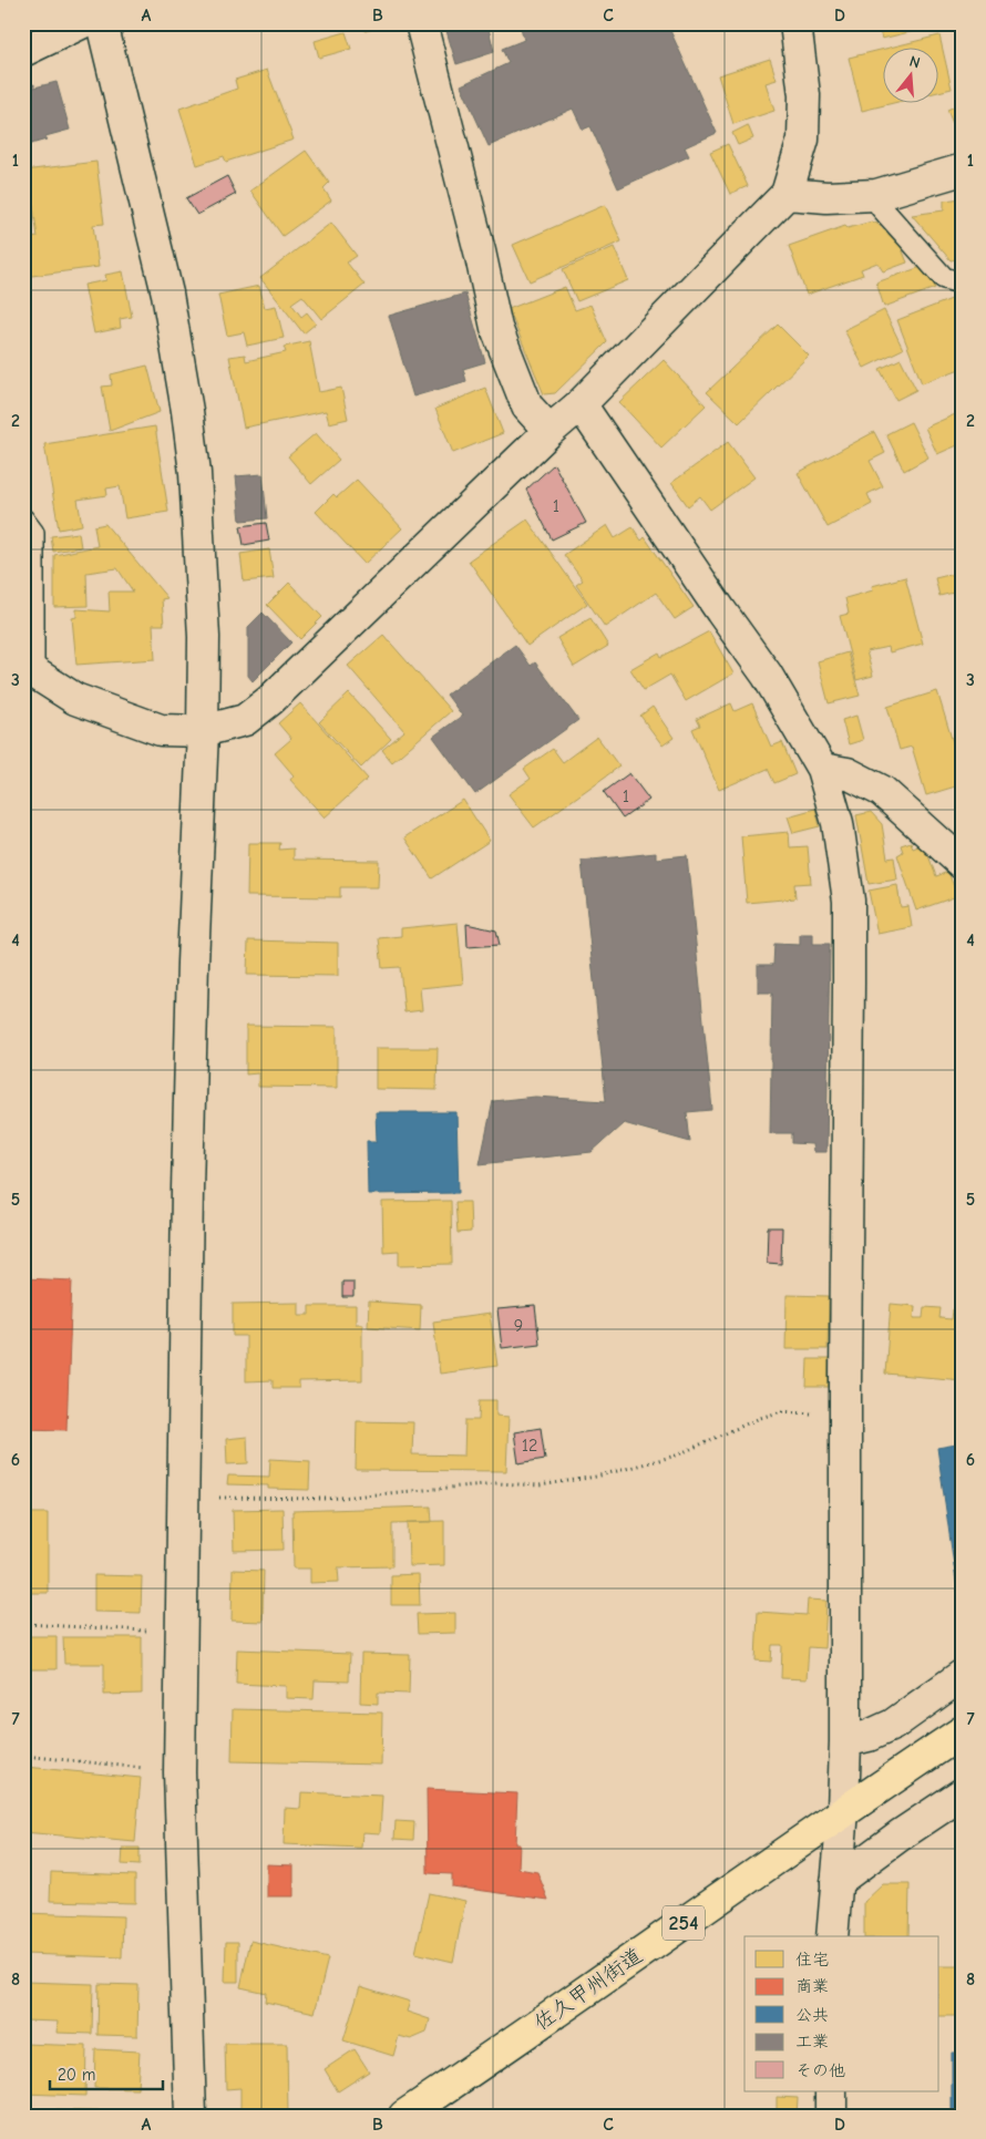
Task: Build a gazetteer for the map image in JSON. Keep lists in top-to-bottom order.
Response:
{
  "streets": {
    "highway": ["254", "佐久甲州街道"]
  },
  "house_numbers": [
    "1",
    "1",
    "9",
    "12"
  ],
  "legend": [
    "住宅",
    "商業",
    "公共",
    "工業",
    "その他"
  ],
  "scale_bar": "20 m",
  "north": "top",
  "grid": {
    "columns": [
      "A",
      "B",
      "C",
      "D"
    ],
    "rows": [
      "1",
      "2",
      "3",
      "4",
      "5",
      "6",
      "7",
      "8"
    ]
  }
}
